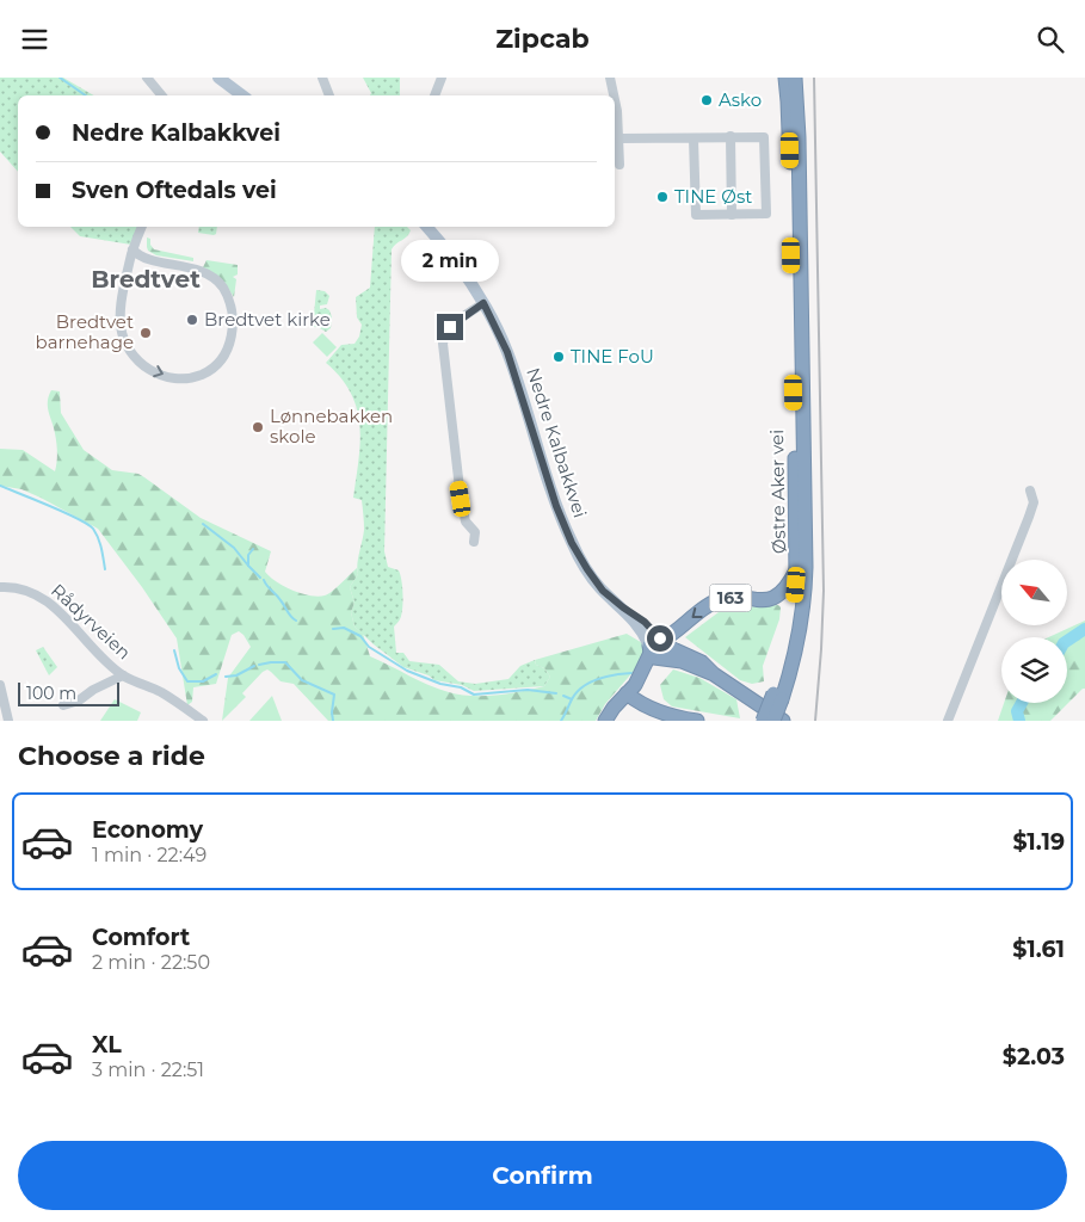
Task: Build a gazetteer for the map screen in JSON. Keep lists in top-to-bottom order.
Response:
{
  "streets": {
    "highway": ["Nedre Kalbakkvei", "Østre Aker vei", "163"],
    "street": ["Rådyrveien"]
  },
  "crossings": [
    ["Nedre Kalbakkvei", "163"],
    ["Østre Aker vei", "163"]
  ],
  "districts": ["Bredtvet"],
  "places": [
    "Asko",
    "TINE Øst",
    "Bredtvet kirke",
    "Bredtvet barnehage",
    "TINE FoU",
    "Lønnebakken skole"
  ],
  "scale_bar": "100 m",
  "north": "top left",
  "page": {
    "header": "Zipcab",
    "banner": ["Nedre Kalbakkvei", "Sven Oftedals vei"],
    "bubble": "2 min",
    "scale": "100 m",
    "heading": "Choose a ride",
    "list": [
      {
        "name": "Economy",
        "note": "1 min · 22:49",
        "value": "$1.19"
      },
      {
        "name": "Comfort",
        "note": "2 min · 22:50",
        "value": "$1.61"
      },
      {
        "name": "XL",
        "note": "3 min · 22:51",
        "value": "$2.03"
      }
    ],
    "buttons": "Confirm"
  }
}
